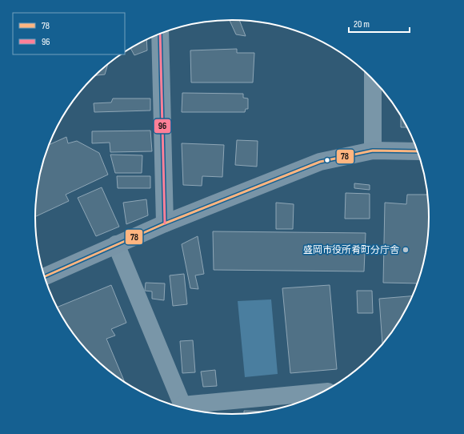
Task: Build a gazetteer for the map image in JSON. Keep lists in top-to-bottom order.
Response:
{
  "places": ["盛岡市役所肴町分庁舎"],
  "lines": ["transit line 96", "transit line 78"],
  "legend": ["78", "96"],
  "scale_bar": "20 m"
}
